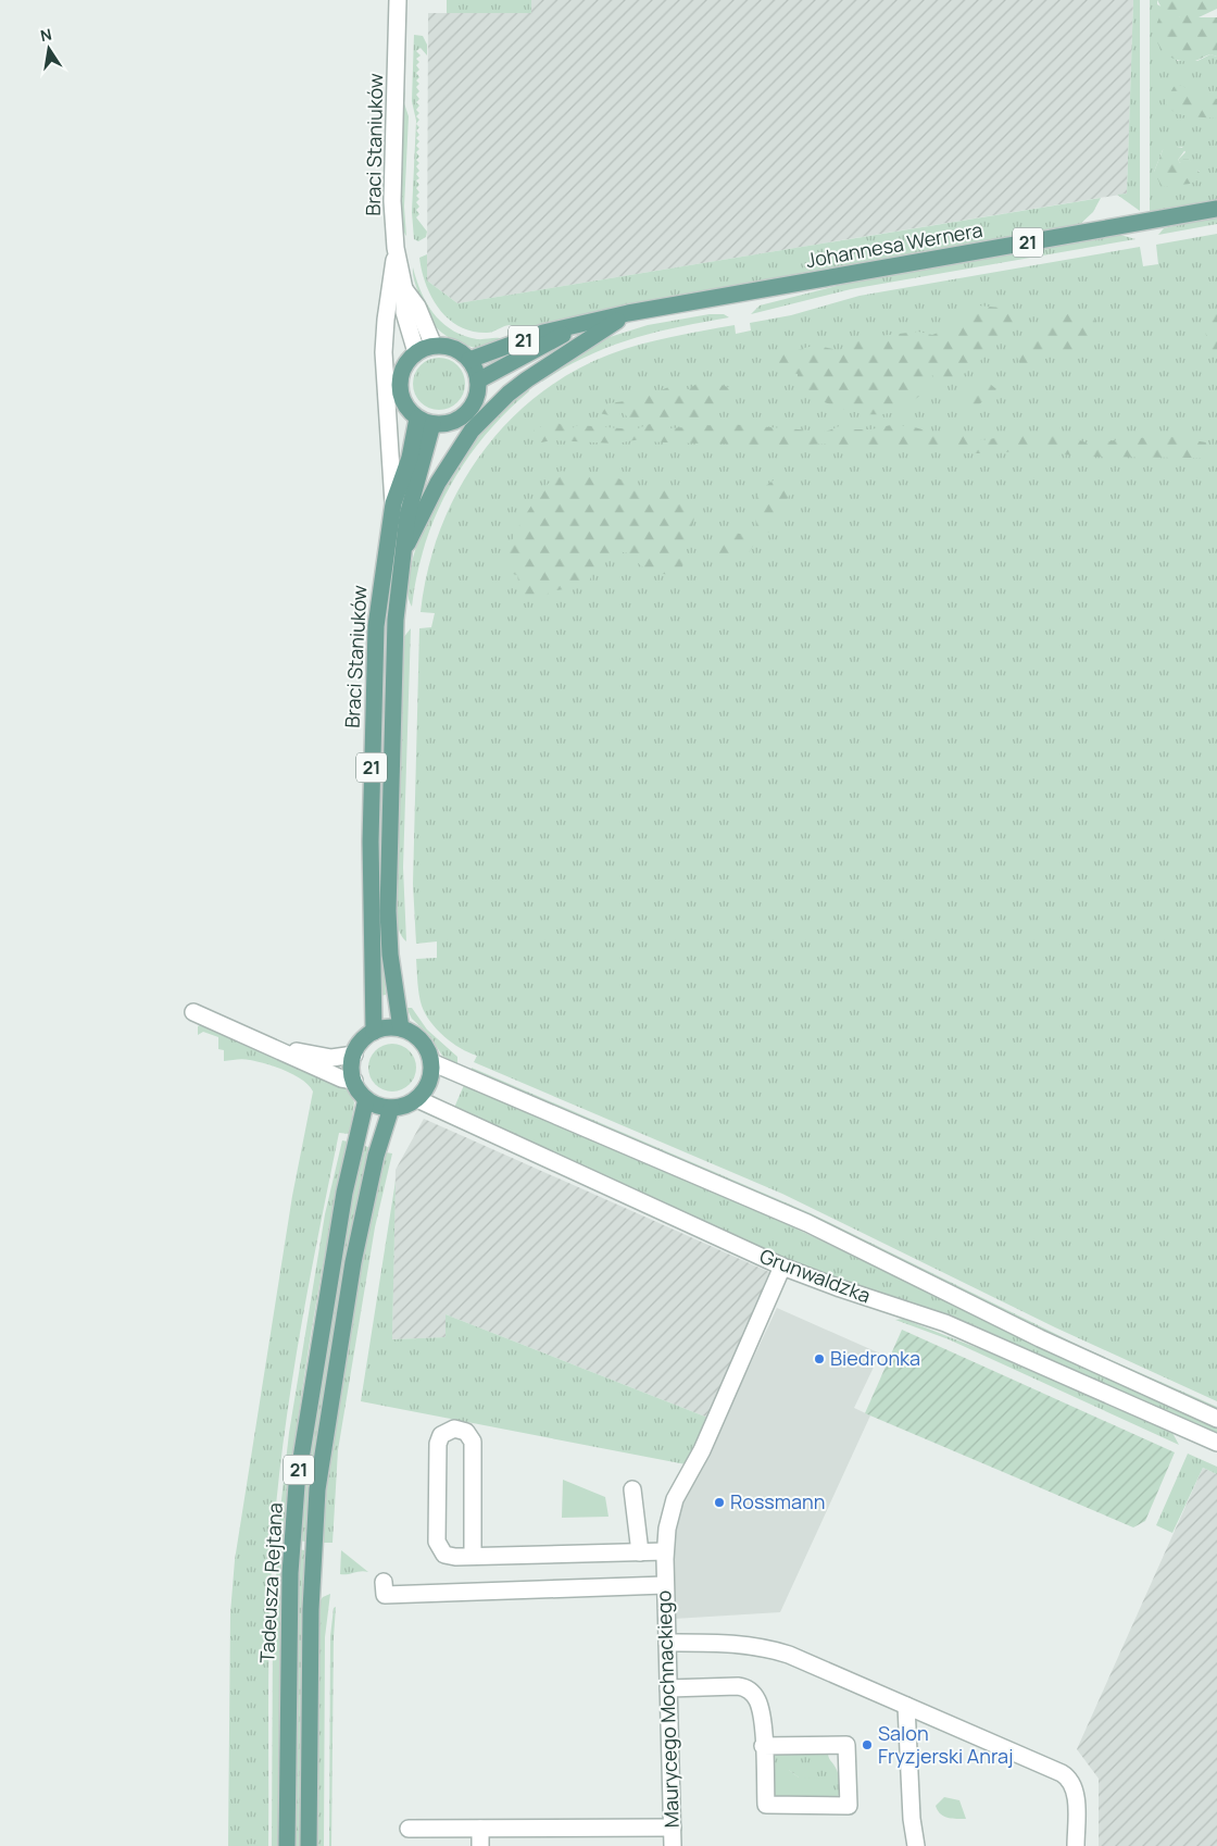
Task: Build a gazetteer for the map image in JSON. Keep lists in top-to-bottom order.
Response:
{
  "streets": {
    "main road": [
      "Braci Staniuków",
      "21",
      "Johannesa Wernera",
      "Tadeusza Rejtana"
    ],
    "street": ["Grunwaldzka", "Maurycego Mochnackiego"]
  },
  "crossings": [
    ["Braci Staniuków", "21"],
    ["Braci Staniuków", "Johannesa Wernera"],
    ["Braci Staniuków", "Grunwaldzka"],
    ["Braci Staniuków", "Tadeusza Rejtana"],
    ["21", "Johannesa Wernera"],
    ["Grunwaldzka", "Tadeusza Rejtana"],
    ["Grunwaldzka", "Maurycego Mochnackiego"]
  ],
  "places": ["Biedronka", "Rossmann", "Salon Fryzjerski Anraj"],
  "north": "top"
}
